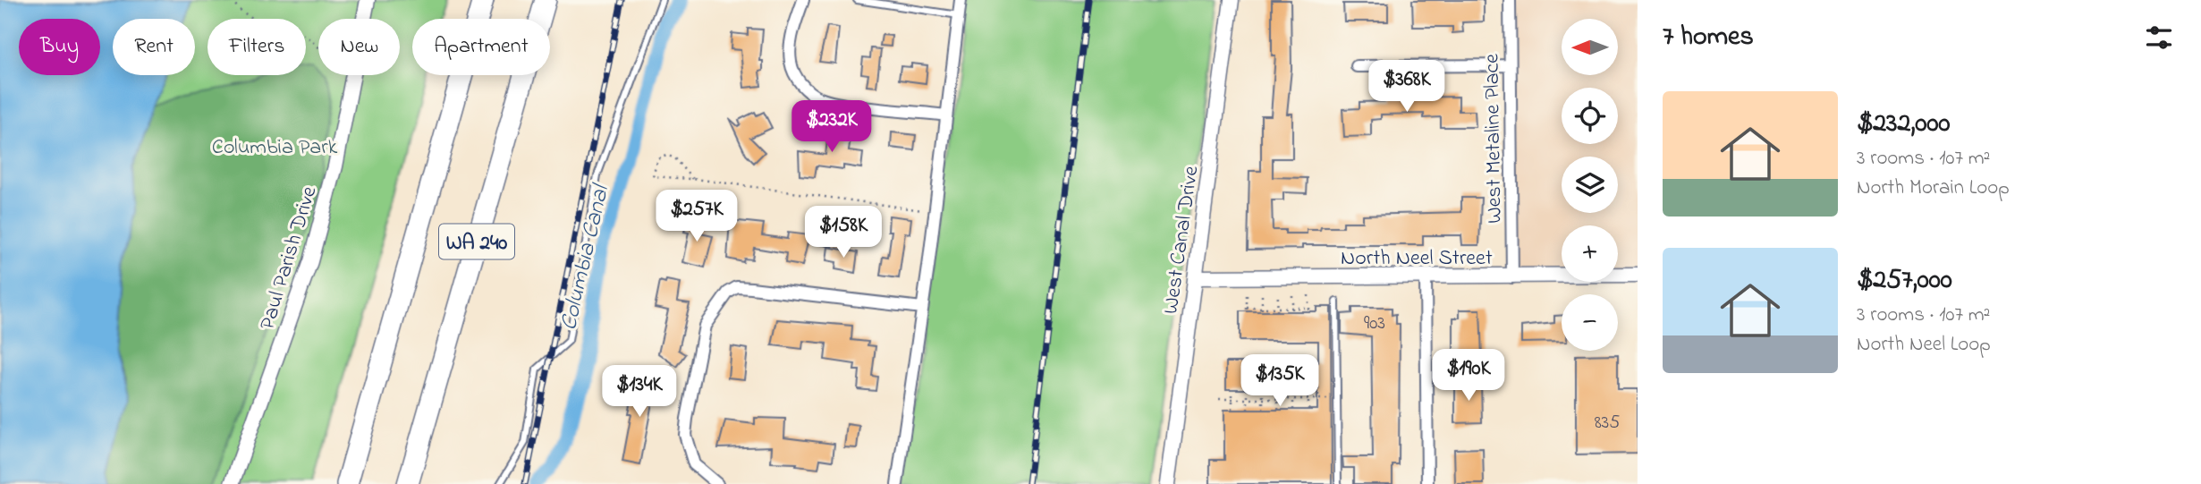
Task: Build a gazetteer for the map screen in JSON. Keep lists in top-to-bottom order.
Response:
{
  "streets": {
    "highway": ["WA 240"],
    "street": [
      "West Metaline Place",
      "West Canal Drive",
      "North Neel Street",
      "Paul Parish Drive"
    ]
  },
  "crossings": [
    ["West Metaline Place", "North Neel Street"],
    ["West Canal Drive", "North Neel Street"]
  ],
  "water": ["Columbia Canal"],
  "parks": ["Columbia Park"],
  "house_numbers": ["903", "835"],
  "north": "left",
  "page": {
    "heading": "7 homes",
    "map_buttons": ["+", "−"],
    "chip": [
      "Buy",
      "Rent",
      "Filters",
      "New",
      "Apartment"
    ],
    "price": [
      "$368K",
      "$232K",
      "$257K",
      "$158K",
      "$190K",
      "$135K",
      "$134K"
    ],
    "list": [
      {
        "name": "$232,000",
        "note": "3 rooms · 107 m² · North Morain Loop"
      },
      {
        "name": "$257,000",
        "note": "3 rooms · 107 m² · North Neel Loop"
      }
    ]
  }
}
